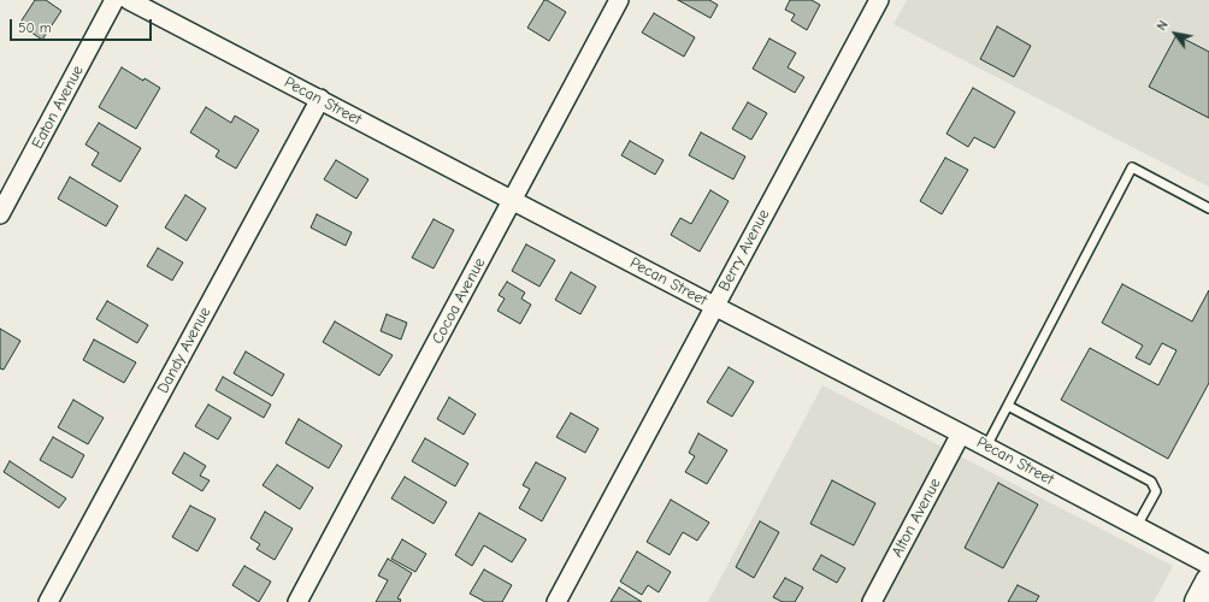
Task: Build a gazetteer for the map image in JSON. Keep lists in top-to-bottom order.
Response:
{
  "streets": {
    "street": [
      "Pecan Street",
      "Eaton Avenue",
      "Berry Avenue",
      "Cocoa Avenue",
      "Dandy Avenue",
      "Alton Avenue"
    ]
  },
  "crossings": [
    ["Pecan Street", "Berry Avenue"],
    ["Pecan Street", "Cocoa Avenue"],
    ["Pecan Street", "Dandy Avenue"],
    ["Pecan Street", "Alton Avenue"]
  ],
  "scale_bar": "50 m",
  "north": "top left"
}
